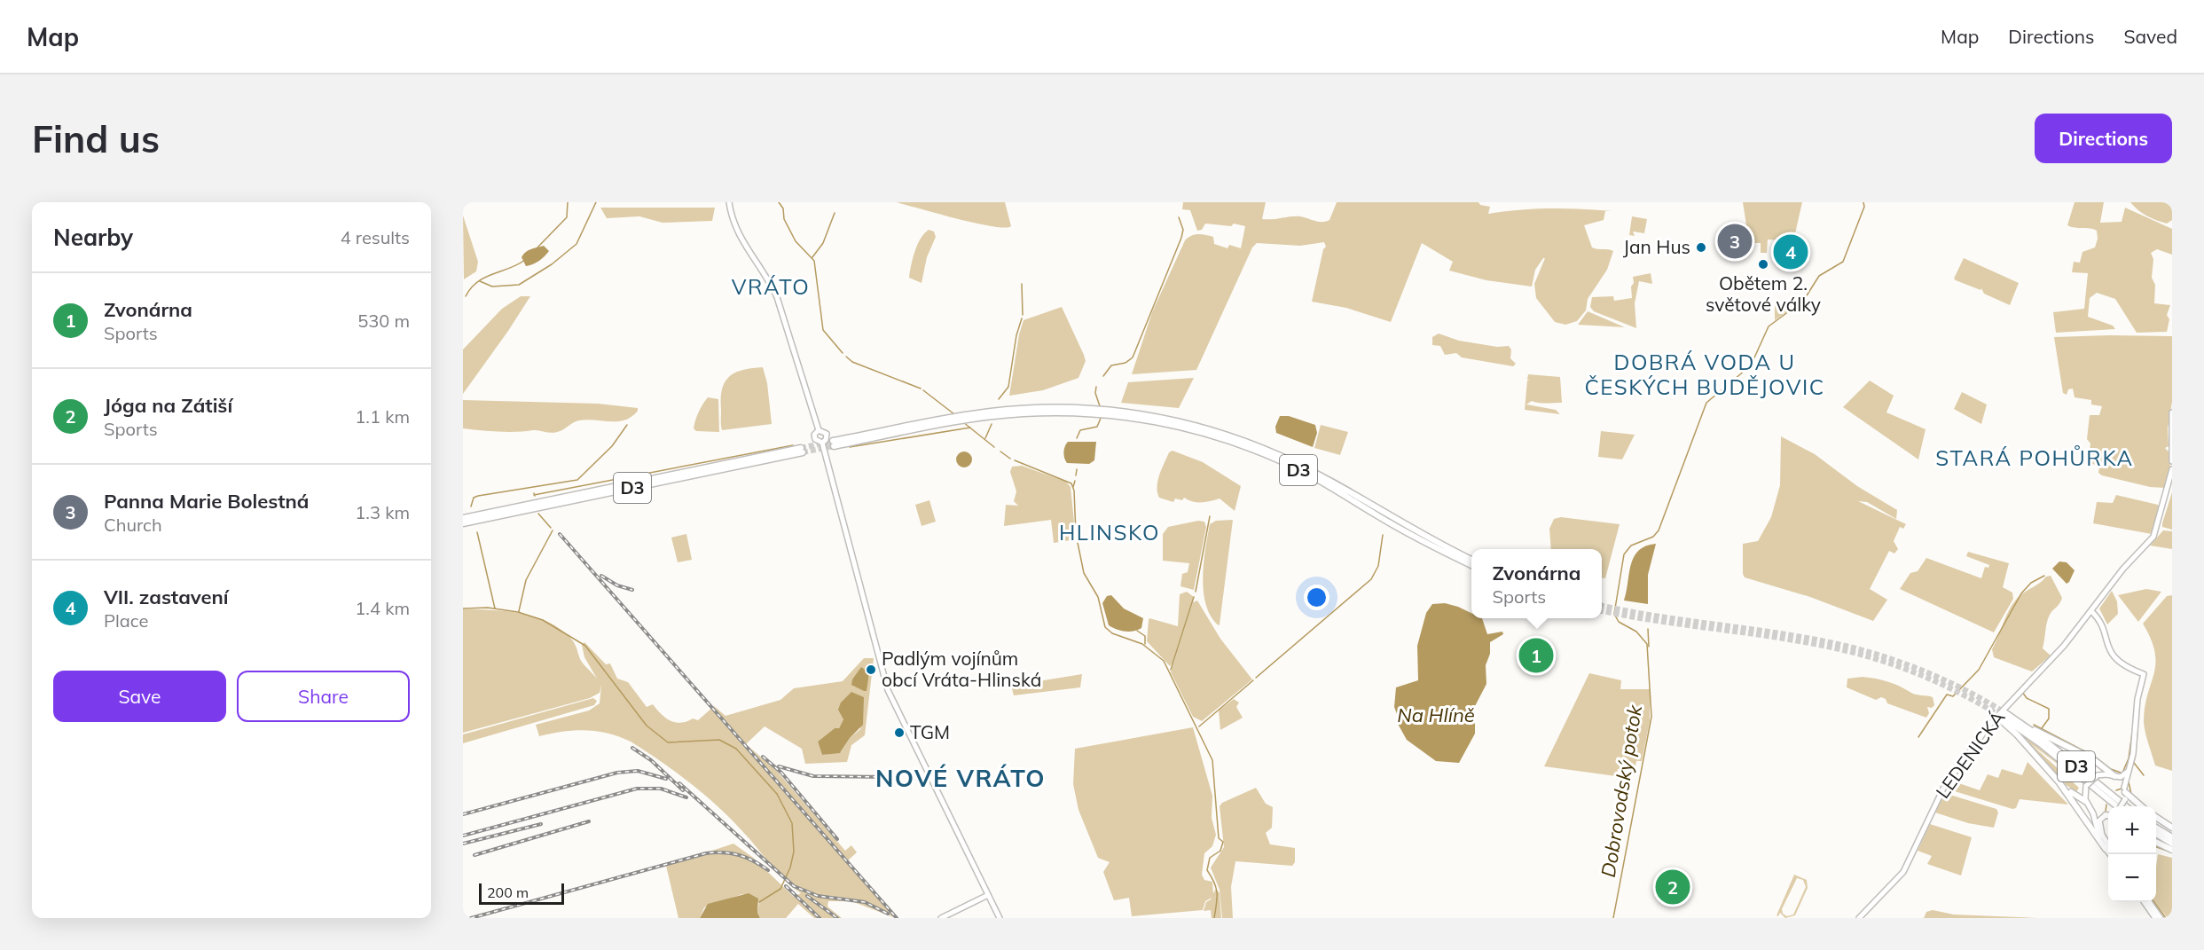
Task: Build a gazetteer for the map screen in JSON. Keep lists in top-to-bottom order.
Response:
{
  "streets": {
    "highway": ["D3"],
    "main road": ["LEDENICKÁ"]
  },
  "districts": [
    "VRÁTO",
    "DOBRÁ VODA U ČESKÝCH BUDĚJOVIC",
    "STARÁ POHŮRKA",
    "HLINSKO",
    "NOVÉ VRÁTO"
  ],
  "water": ["Na Hlíně", "Dobrovodský potok"],
  "places": [
    "Jan Hus",
    "Obětem 2. světové války",
    "Padlým vojínům obcí Vráta-Hlinská",
    "TGM"
  ],
  "scale_bar": "200 m",
  "page": {
    "header": "Map",
    "nav": ["Map", "Directions", "Saved"],
    "buttons": [
      "Directions",
      ["Save", "Share"]
    ],
    "title": "Find us",
    "heading": ["Nearby", "4 results"],
    "pins": [
      "3",
      "4",
      "1",
      "2"
    ],
    "list": [
      {
        "mark": "1",
        "name": "Zvonárna",
        "note": "Sports",
        "value": "530 m"
      },
      {
        "mark": "2",
        "name": "Jóga na Zátiší",
        "note": "Sports",
        "value": "1.1 km"
      },
      {
        "mark": "3",
        "name": "Panna Marie Bolestná",
        "note": "Church",
        "value": "1.3 km"
      },
      {
        "mark": "4",
        "name": "VII. zastavení",
        "note": "Place",
        "value": "1.4 km"
      }
    ],
    "popup": ["Zvonárna", "Sports"],
    "map_buttons": ["+", "−"],
    "scale": "200 m"
  }
}
